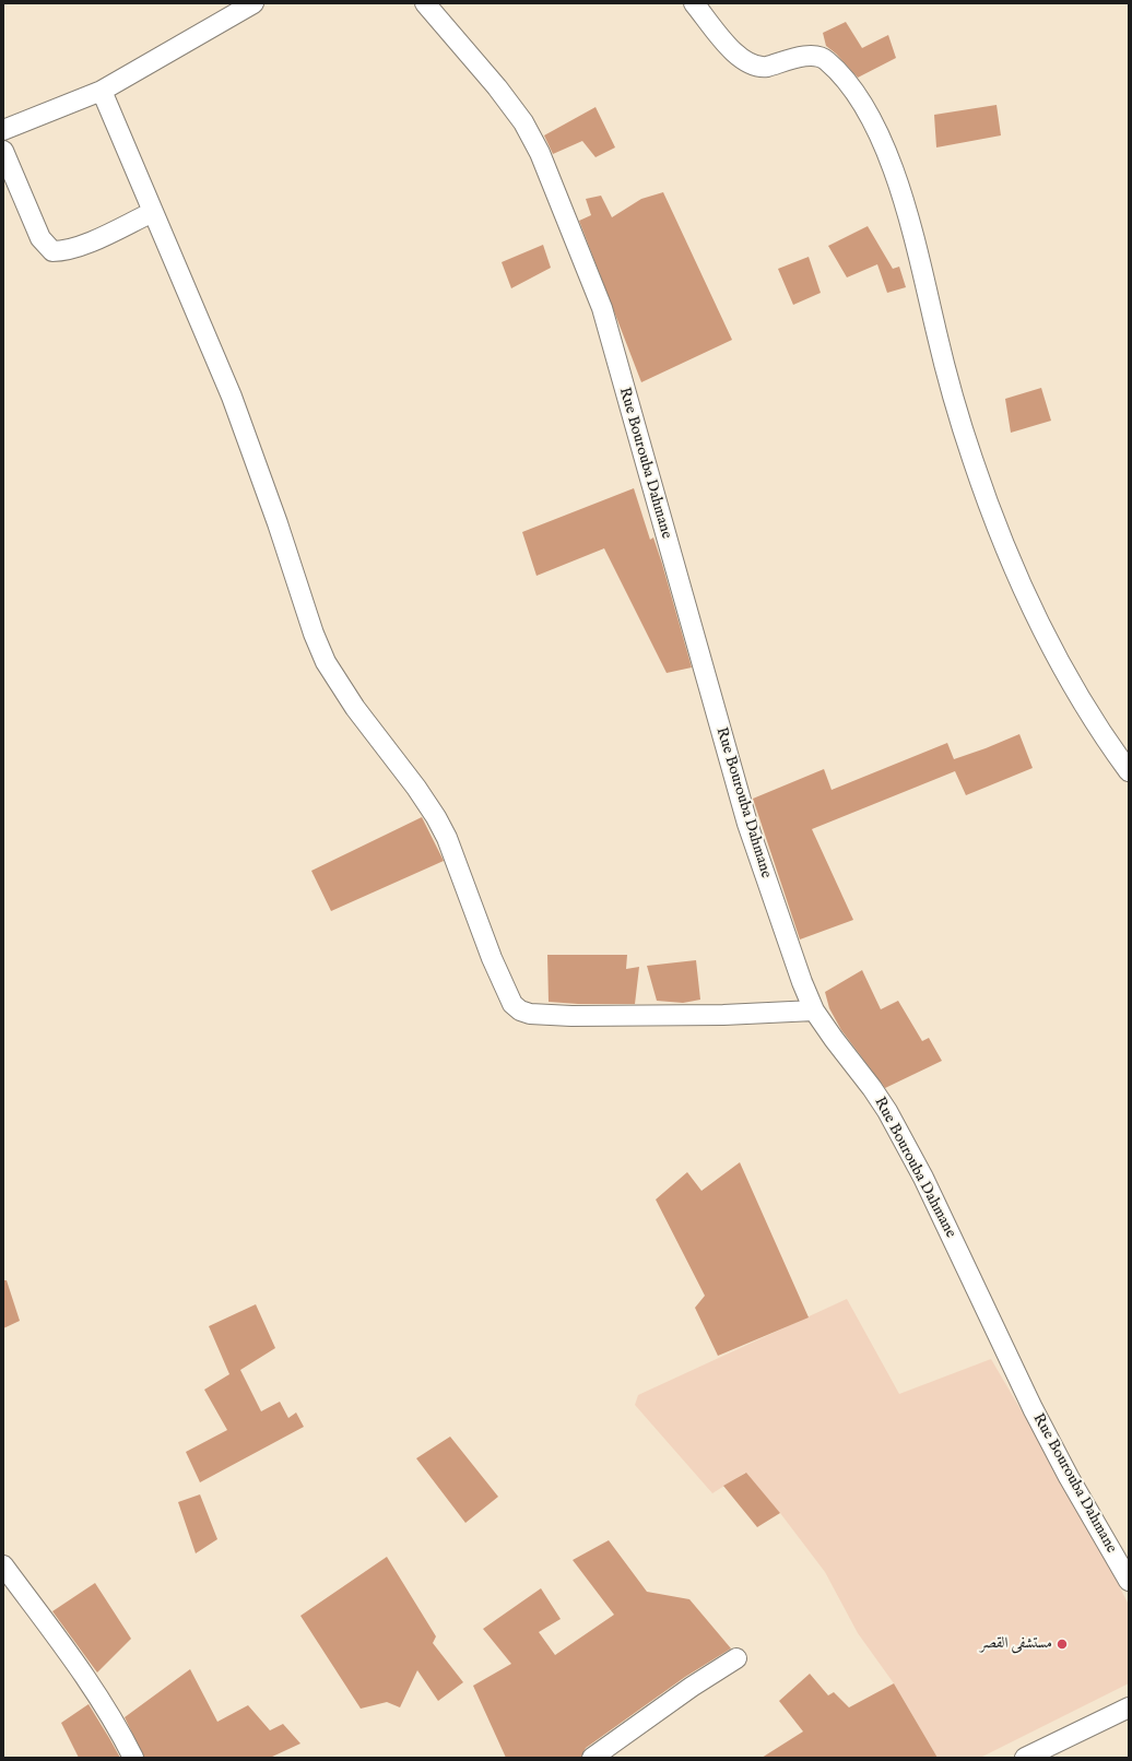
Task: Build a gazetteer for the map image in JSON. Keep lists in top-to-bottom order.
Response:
{
  "streets": {
    "street": ["Rue Bourouba Dahmane"]
  },
  "places": ["مستشفى القصر"]
}
